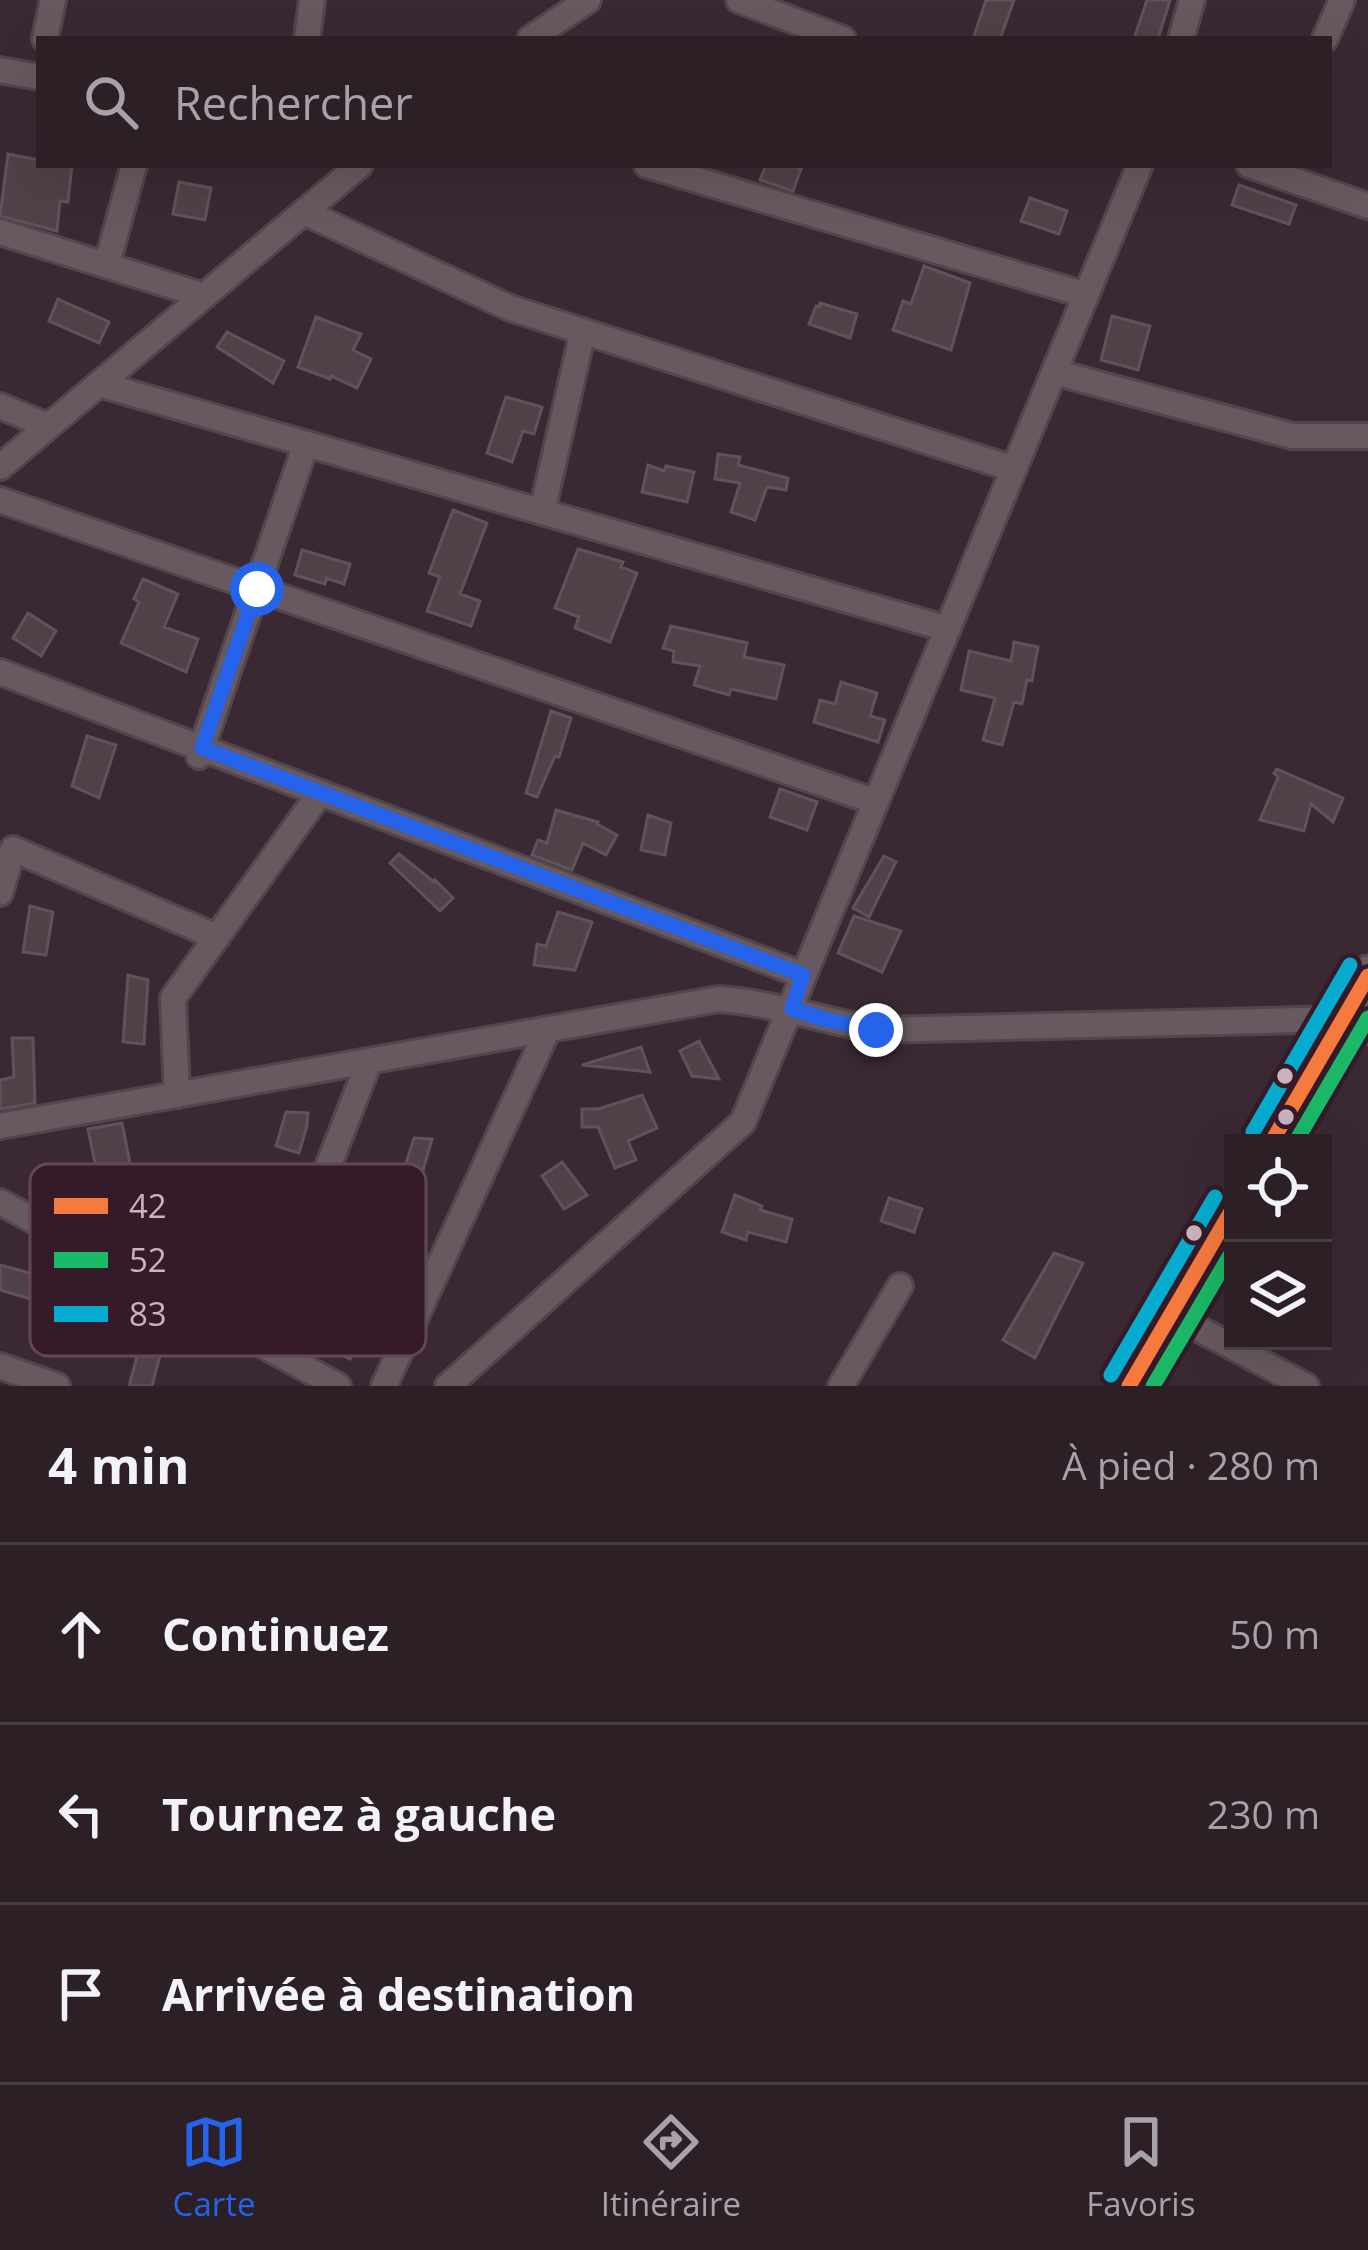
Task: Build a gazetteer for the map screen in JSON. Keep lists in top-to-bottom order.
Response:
{
  "lines": ["transit line 83", "transit line 42", "transit line 52"],
  "legend": ["42", "52", "83"],
  "page": {
    "search": "Rechercher",
    "heading": ["4 min", "À pied · 280 m"],
    "list": [
      ["Continuez", "50 m"],
      ["Tournez à gauche", "230 m"],
      "Arrivée à destination"
    ],
    "nav": ["Carte", "Itinéraire", "Favoris"]
  }
}
